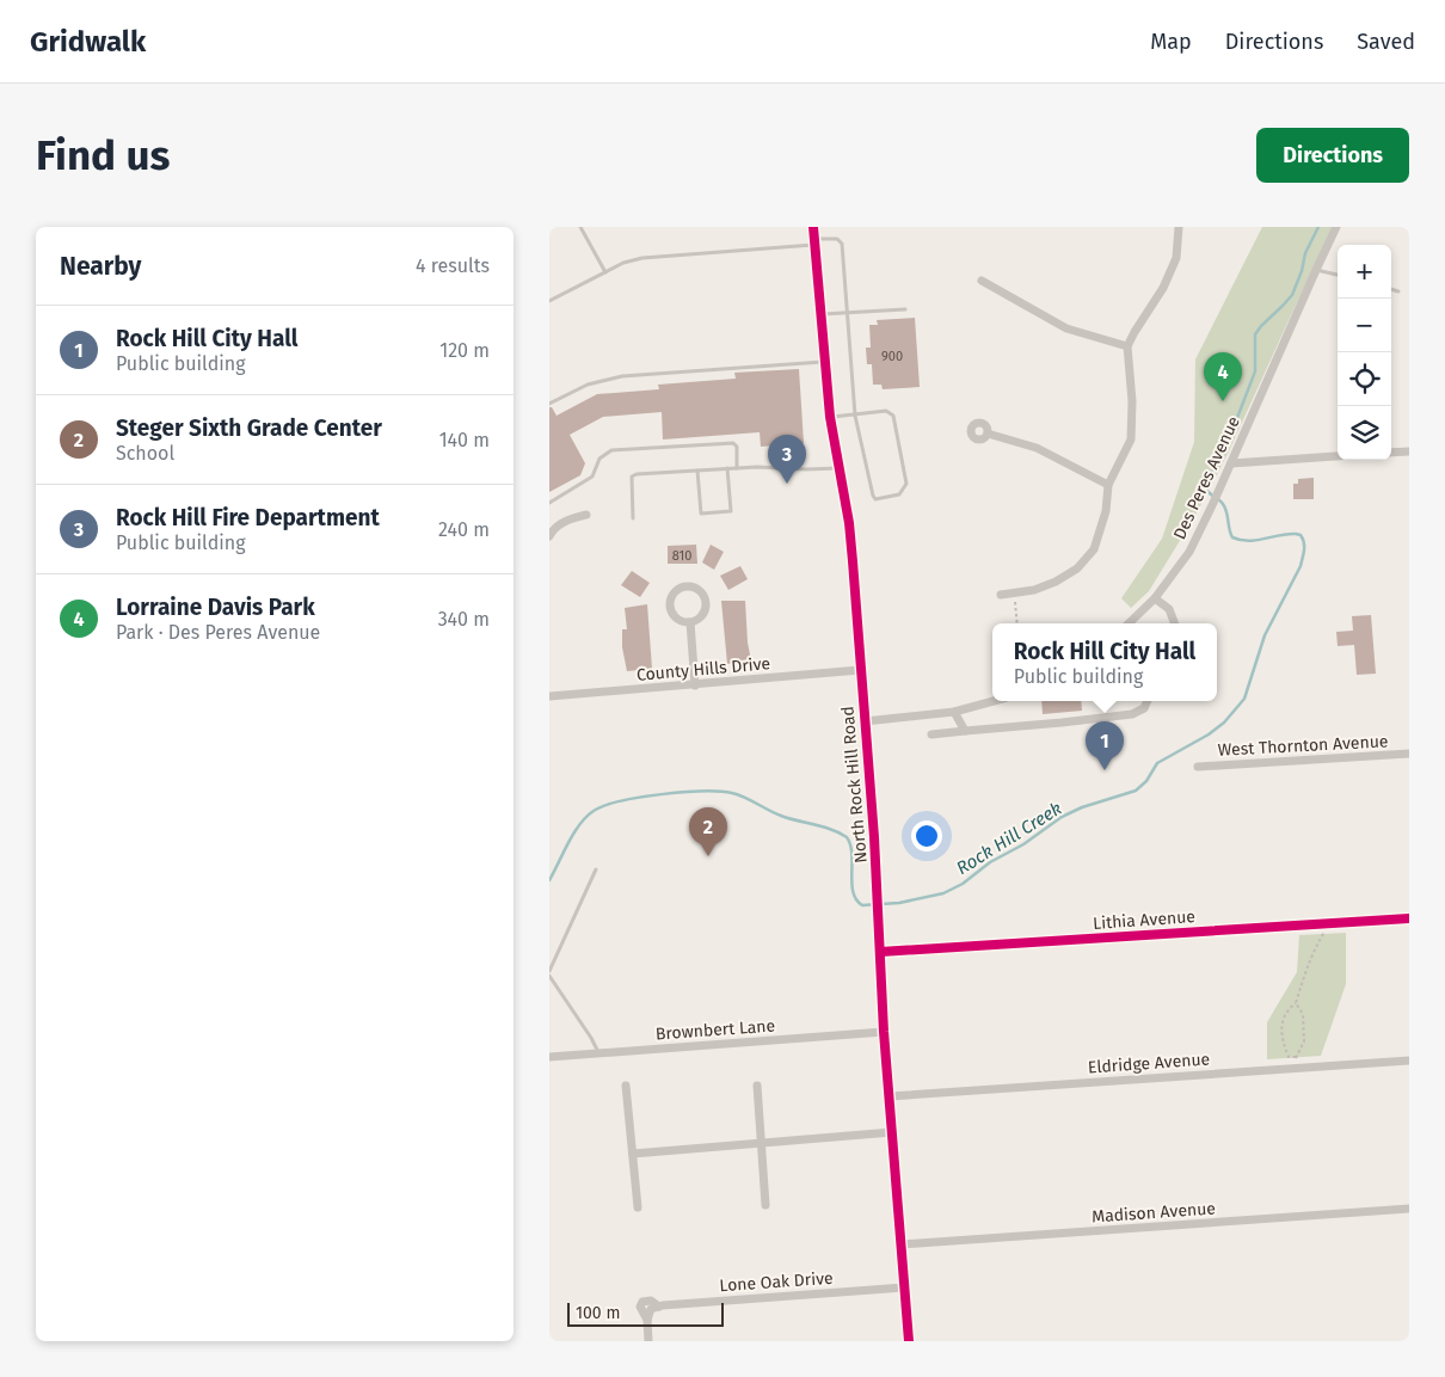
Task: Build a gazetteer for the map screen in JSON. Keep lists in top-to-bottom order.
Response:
{
  "streets": {
    "street": [
      "Des Peres Avenue",
      "County Hills Drive",
      "West Thornton Avenue",
      "North Rock Hill Road",
      "Lithia Avenue",
      "Brownbert Lane",
      "Eldridge Avenue",
      "Madison Avenue",
      "Lone Oak Drive"
    ]
  },
  "crossings": [
    ["County Hills Drive", "North Rock Hill Road"],
    ["North Rock Hill Road", "Lithia Avenue"],
    ["North Rock Hill Road", "Brownbert Lane"],
    ["North Rock Hill Road", "Eldridge Avenue"],
    ["North Rock Hill Road", "Madison Avenue"],
    ["North Rock Hill Road", "Lone Oak Drive"]
  ],
  "water": ["Rock Hill Creek"],
  "house_numbers": ["900", "810"],
  "scale_bar": "100 m",
  "page": {
    "header": "Gridwalk",
    "nav": ["Map", "Directions", "Saved"],
    "buttons": "Directions",
    "title": "Find us",
    "heading": ["Nearby", "4 results"],
    "map_buttons": ["+", "−"],
    "list": [
      {
        "mark": "1",
        "name": "Rock Hill City Hall",
        "note": "Public building",
        "value": "120 m"
      },
      {
        "mark": "2",
        "name": "Steger Sixth Grade Center",
        "note": "School",
        "value": "140 m"
      },
      {
        "mark": "3",
        "name": "Rock Hill Fire Department",
        "note": "Public building",
        "value": "240 m"
      },
      {
        "mark": "4",
        "name": "Lorraine Davis Park",
        "note": "Park · Des Peres Avenue",
        "value": "340 m"
      }
    ],
    "pins": [
      "4",
      "3",
      "1",
      "2"
    ],
    "popup": ["Rock Hill City Hall", "Public building"],
    "scale": "100 m"
  }
}
